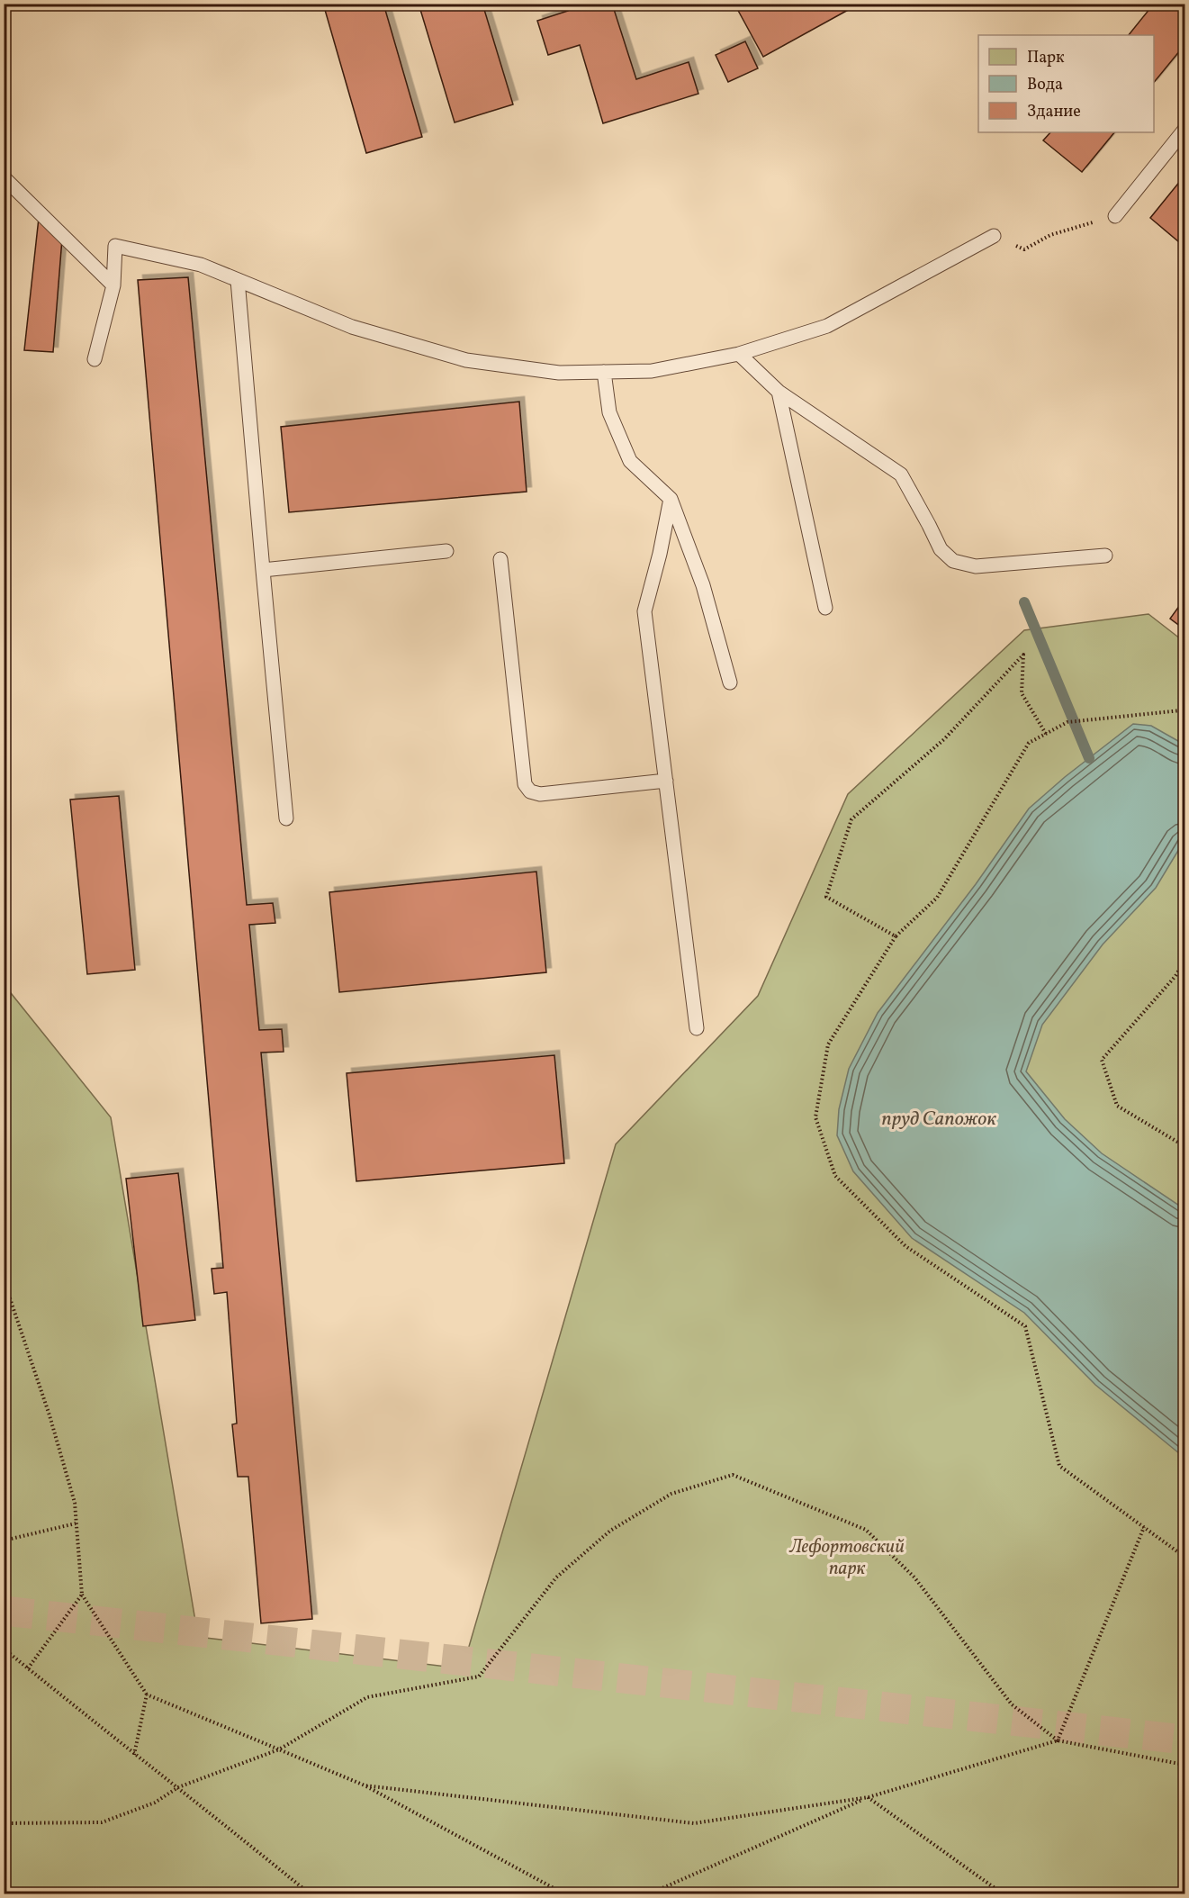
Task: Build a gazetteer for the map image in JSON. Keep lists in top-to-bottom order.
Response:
{
  "water": ["пруд Сапожок"],
  "parks": ["Лефортовский парк"],
  "legend": ["Парк", "Вода", "Здание"]
}
